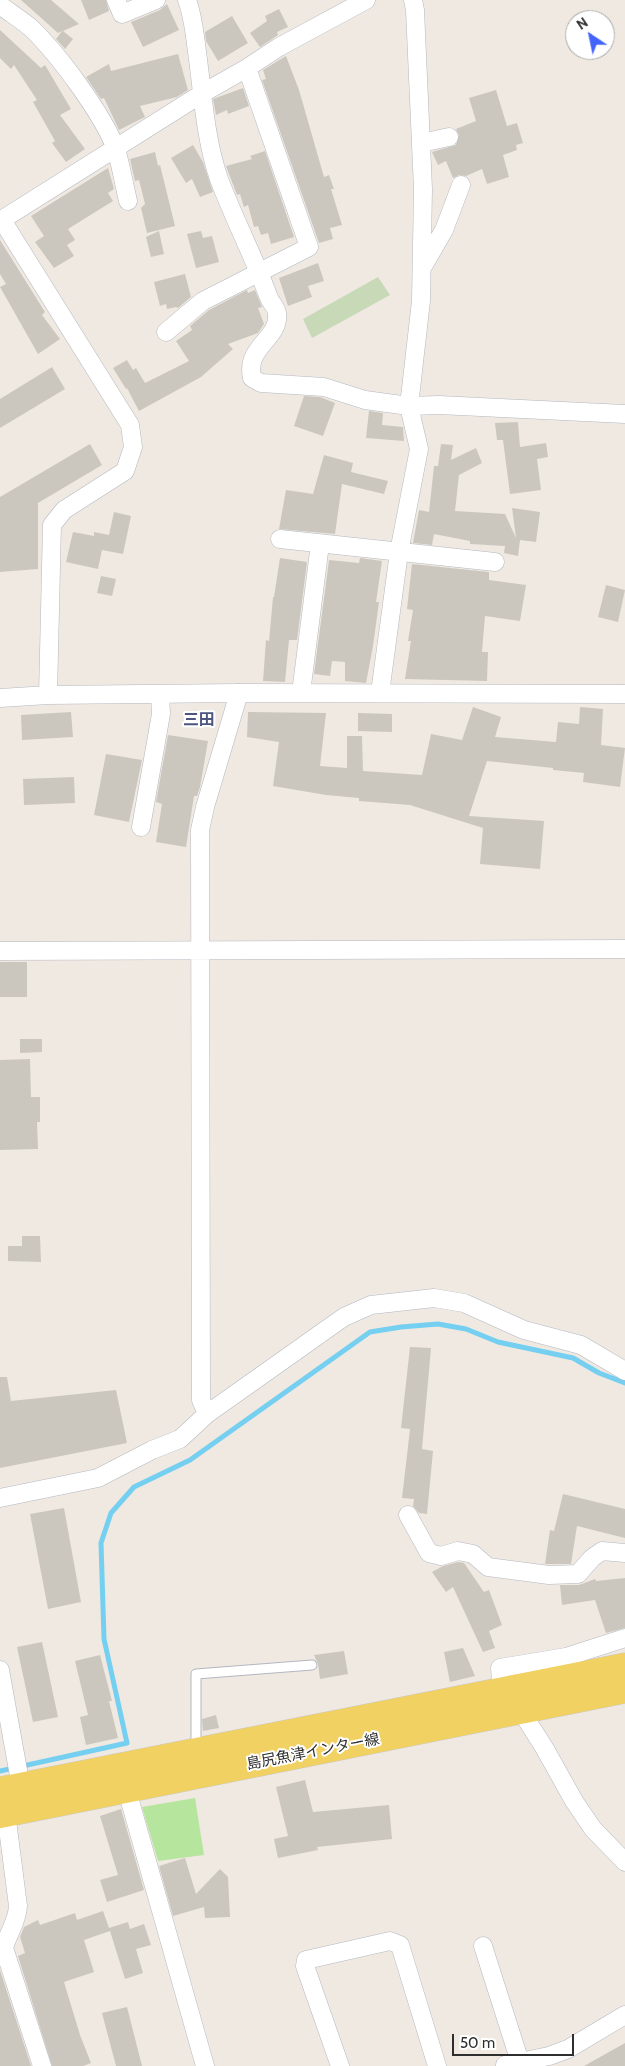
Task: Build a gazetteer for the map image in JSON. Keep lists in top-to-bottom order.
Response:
{
  "streets": {
    "main road": ["島尻魚津インター線"]
  },
  "districts": ["三田"],
  "scale_bar": "50 m",
  "north": "top left"
}
